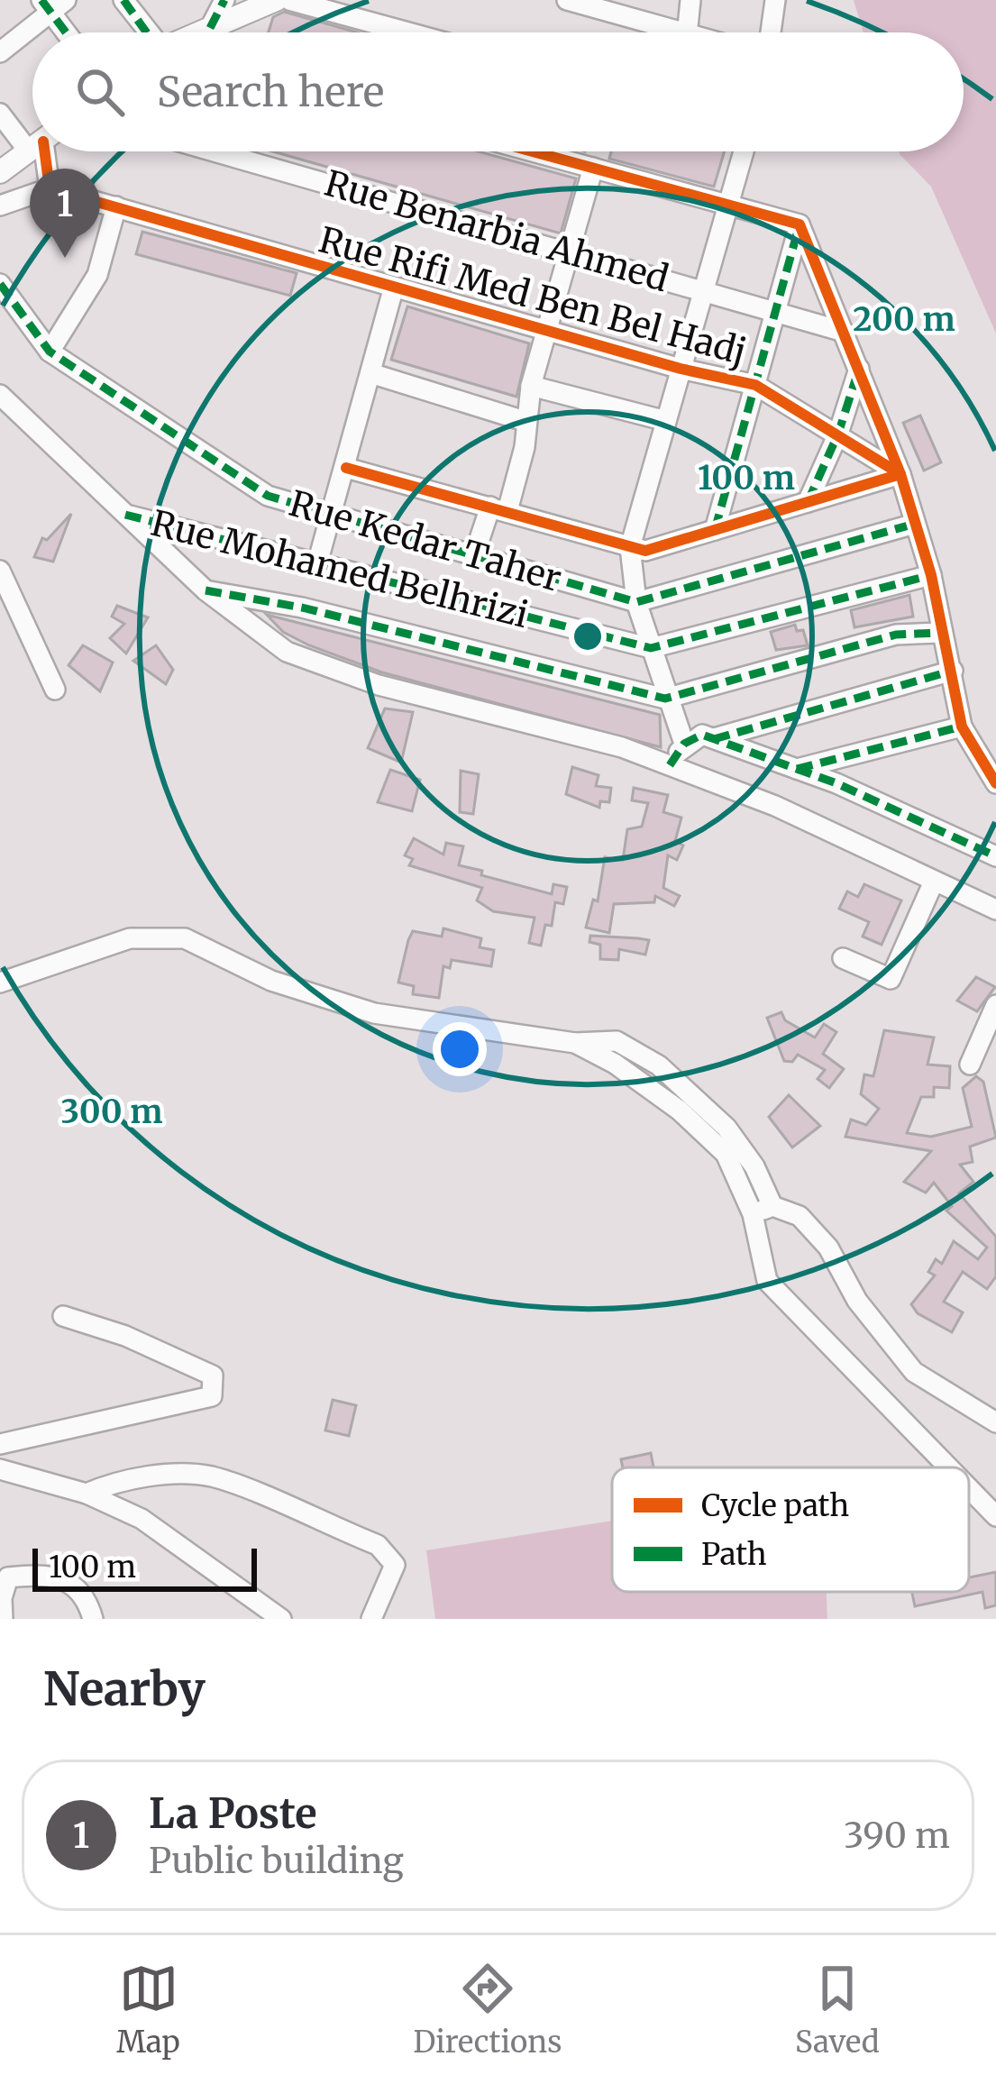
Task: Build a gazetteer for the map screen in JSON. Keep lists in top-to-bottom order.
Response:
{
  "streets": {
    "street": [
      "Rue Benarbia Ahmed",
      "Rue Rifi Med Ben Bel Hadj",
      "Rue Kedar Taher",
      "Rue Mohamed Belhrizi"
    ]
  },
  "legend": ["Cycle path", "Path"],
  "scale_bar": "100 m",
  "page": {
    "search": "Search here",
    "pins": "1",
    "scale": "100 m",
    "heading": "Nearby",
    "list": [
      {
        "mark": "1",
        "name": "La Poste",
        "note": "Public building",
        "value": "390 m"
      }
    ],
    "nav": ["Map", "Directions", "Saved"]
  },
  "rings": ["200 m", "100 m", "300 m"]
}
